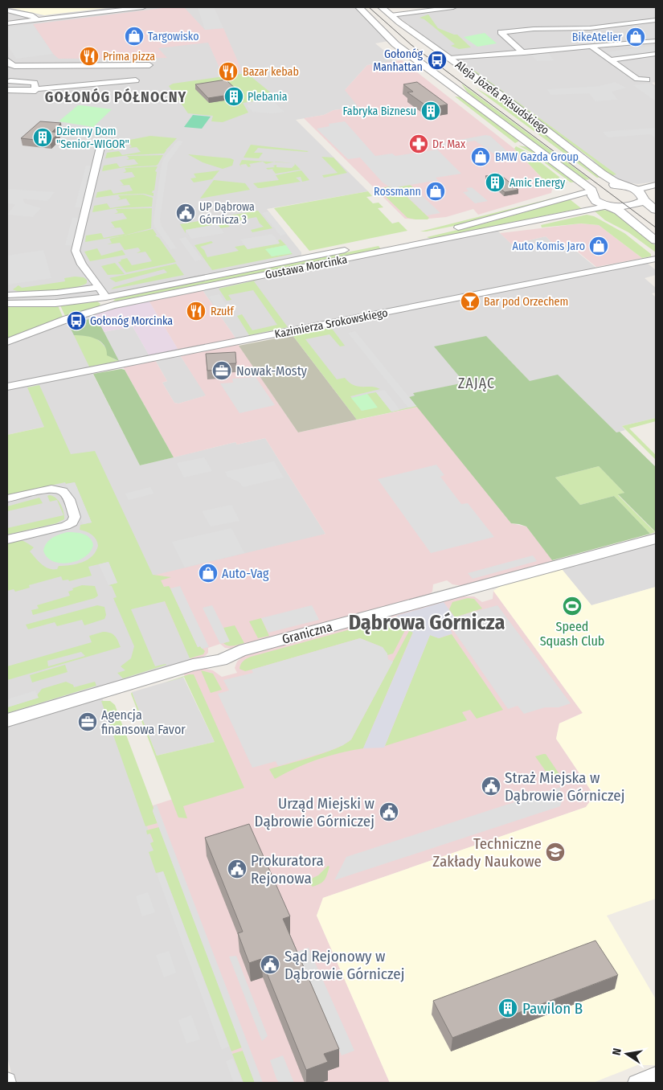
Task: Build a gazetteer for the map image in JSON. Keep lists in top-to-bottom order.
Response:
{
  "streets": {
    "street": [
      "Aleja Józefa Piłsudskiego",
      "Gustawa Morcinka",
      "Kazimierza Srokowskiego",
      "Graniczna"
    ]
  },
  "crossings": [
    ["Aleja Józefa Piłsudskiego", "Gustawa Morcinka"]
  ],
  "districts": ["GOŁONÓG PÓŁNOCNY", "ZAJĄC", "Dąbrowa Górnicza"],
  "places": {
    "shop": [
      "Targowisko",
      "BikeAtelier",
      "BMW Gazda Group",
      "Rossmann",
      "Auto Komis Jaro",
      "Auto-Vag"
    ],
    "restaurant": ["Prima pizza", "Bazar kebab", "Rzułf"],
    "bus stop": ["Gołonóg Manhattan", "Gołonóg Morcinka"],
    "building": [
      "Plebania",
      "Fabryka Biznesu",
      "Dzienny Dom \"Senior-WIGOR\"",
      "Amic Energy",
      "Pawilon B"
    ],
    "pharmacy": ["Dr. Max"],
    "public building": [
      "UP Dąbrowa Górnicza 3",
      "Straż Miejska w Dąbrowie Górniczej",
      "Urząd Miejski w Dąbrowie Górniczej",
      "Prokuratora Rejonowa",
      "Sąd Rejonowy w Dąbrowie Górniczej"
    ],
    "bar": ["Bar pod Orzechem"],
    "office": ["Nowak-Mosty", "Agencja finansowa Favor"],
    "sports": ["Speed Squash Club"],
    "school or university": ["Techniczne Zakłady Naukowe"]
  },
  "north": "left"
}
